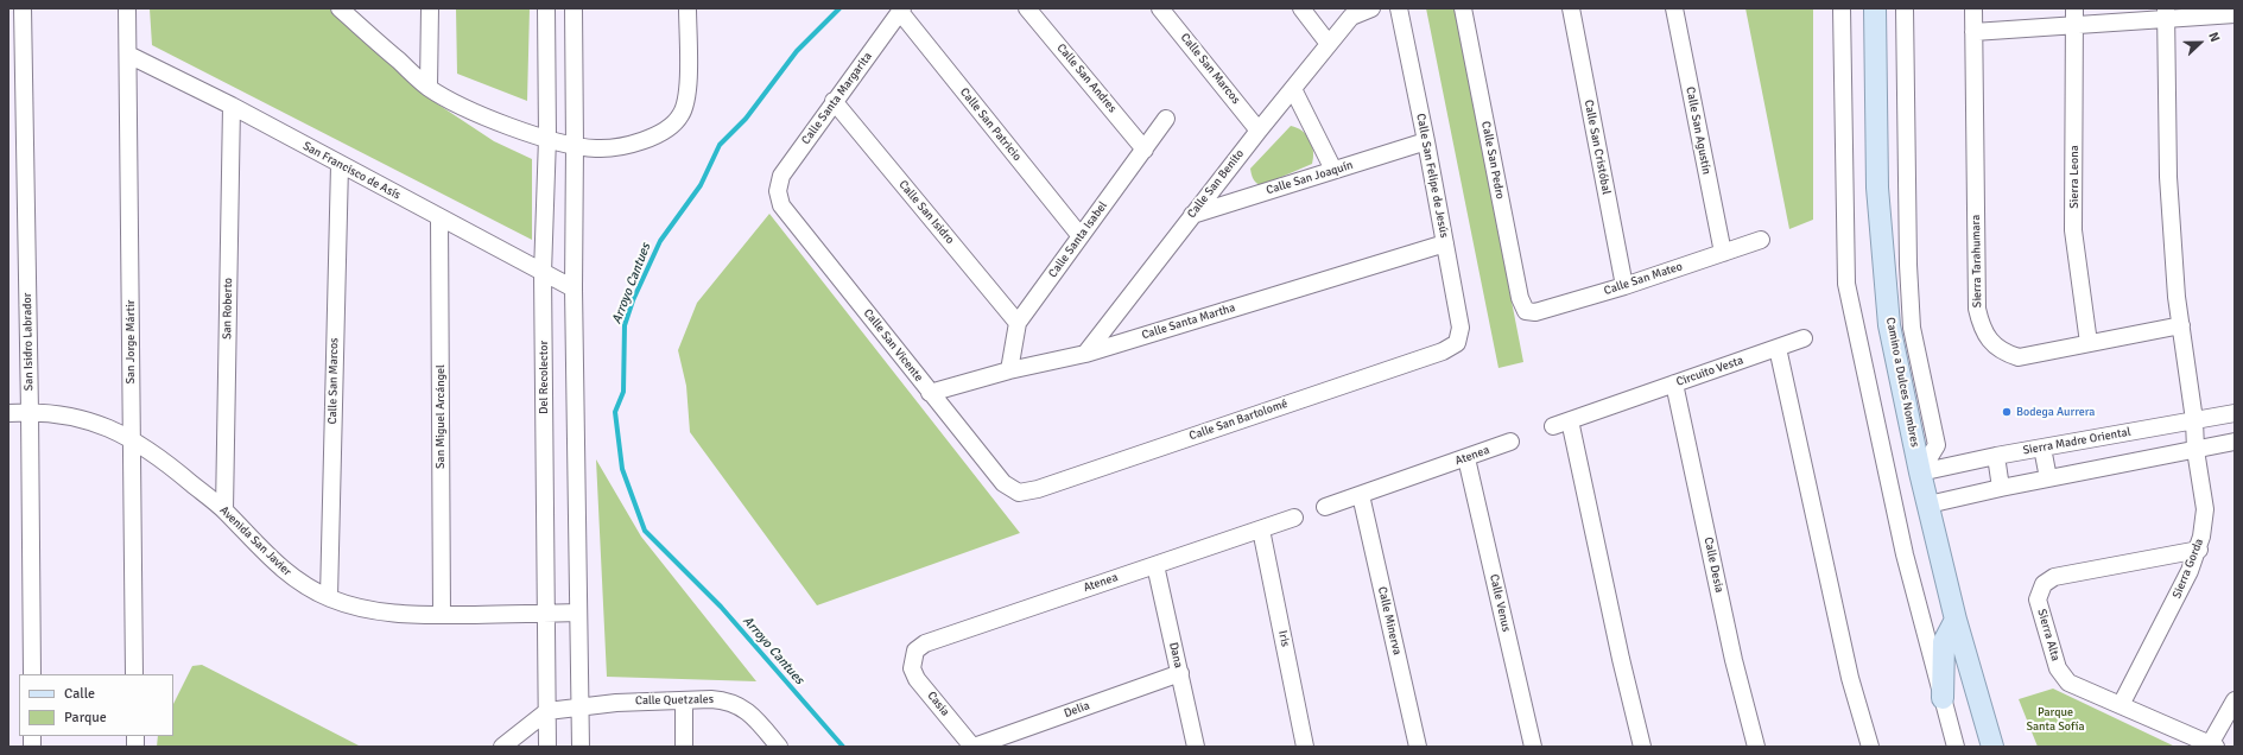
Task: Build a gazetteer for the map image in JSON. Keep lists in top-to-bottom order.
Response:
{
  "streets": {
    "main road": ["Camino a Dulces Nombres"],
    "street": [
      "Calle San Marcos",
      "Calle San Andres",
      "Calle Santa Margarita",
      "Calle San Patricio",
      "Calle San Agustín",
      "Calle San Cristóbal",
      "Calle San Pedro",
      "San Francisco de Asís",
      "Calle San Felipe de Jesús",
      "Sierra Leona",
      "Calle San Joaquín",
      "Calle San Benito",
      "Calle San Isidro",
      "Calle Santa Isabel",
      "Sierra Tarahumara",
      "Calle San Mateo",
      "San Roberto",
      "Calle Santa Martha",
      "San Isidro Labrador",
      "San Jorge Mártir",
      "Calle San Vicente",
      "Circuito Vesta",
      "Del Recolector",
      "San Miguel Arcángel",
      "Calle San Bartolomé",
      "Sierra Madre Oriental",
      "Atenea",
      "Avenida San Javier",
      "Calle Desia",
      "Sierra Gorda",
      "Calle Venus",
      "Calle Minerva",
      "Sierra Alta",
      "Iris",
      "Dana",
      "Calle Quetzales",
      "Casia",
      "Delia"
    ]
  },
  "crossings": [
    ["Calle San Marcos", "San Francisco de Asís"],
    ["Calle San Marcos", "Calle San Benito"],
    ["Calle San Marcos", "Avenida San Javier"],
    ["Calle San Andres", "Calle Santa Isabel"],
    ["Calle Santa Margarita", "Calle San Patricio"],
    ["Calle Santa Margarita", "Calle San Isidro"],
    ["Calle Santa Margarita", "Calle San Vicente"],
    ["Calle San Patricio", "Calle Santa Isabel"],
    ["Calle San Agustín", "Calle San Mateo"],
    ["Calle San Cristóbal", "Calle San Mateo"],
    ["Calle San Pedro", "Calle San Mateo"],
    ["San Francisco de Asís", "San Roberto"],
    ["San Francisco de Asís", "San Jorge Mártir"],
    ["San Francisco de Asís", "Del Recolector"],
    ["San Francisco de Asís", "San Miguel Arcángel"],
    ["Calle San Felipe de Jesús", "Calle San Joaquín"],
    ["Calle San Felipe de Jesús", "Calle Santa Martha"],
    ["Calle San Felipe de Jesús", "Calle San Bartolomé"],
    ["Sierra Leona", "Sierra Tarahumara"],
    ["Calle San Joaquín", "Calle San Benito"],
    ["Calle San Benito", "Calle Santa Martha"],
    ["Calle San Isidro", "Calle Santa Isabel"],
    ["Calle Santa Isabel", "Calle Santa Martha"],
    ["Sierra Tarahumara", "Sierra Gorda"],
    ["San Roberto", "Avenida San Javier"],
    ["Calle Santa Martha", "Calle San Vicente"],
    ["San Isidro Labrador", "Avenida San Javier"],
    ["San Jorge Mártir", "Avenida San Javier"],
    ["Calle San Vicente", "Calle San Bartolomé"],
    ["Circuito Vesta", "Calle Desia"],
    ["Del Recolector", "Avenida San Javier"],
    ["Del Recolector", "Calle Quetzales"],
    ["Camino a Dulces Nombres", "Sierra Madre Oriental"],
    ["San Miguel Arcángel", "Avenida San Javier"],
    ["Sierra Madre Oriental", "Sierra Gorda"],
    ["Atenea", "Calle Venus"],
    ["Atenea", "Calle Minerva"],
    ["Atenea", "Iris"],
    ["Atenea", "Dana"],
    ["Atenea", "Casia"],
    ["Sierra Gorda", "Sierra Alta"],
    ["Dana", "Delia"],
    ["Casia", "Delia"]
  ],
  "water": ["Arroyo Cantues"],
  "parks": ["Parque Santa Sofía"],
  "places": ["Bodega Aurrera"],
  "legend": ["Calle", "Parque"],
  "north": "right"
}
